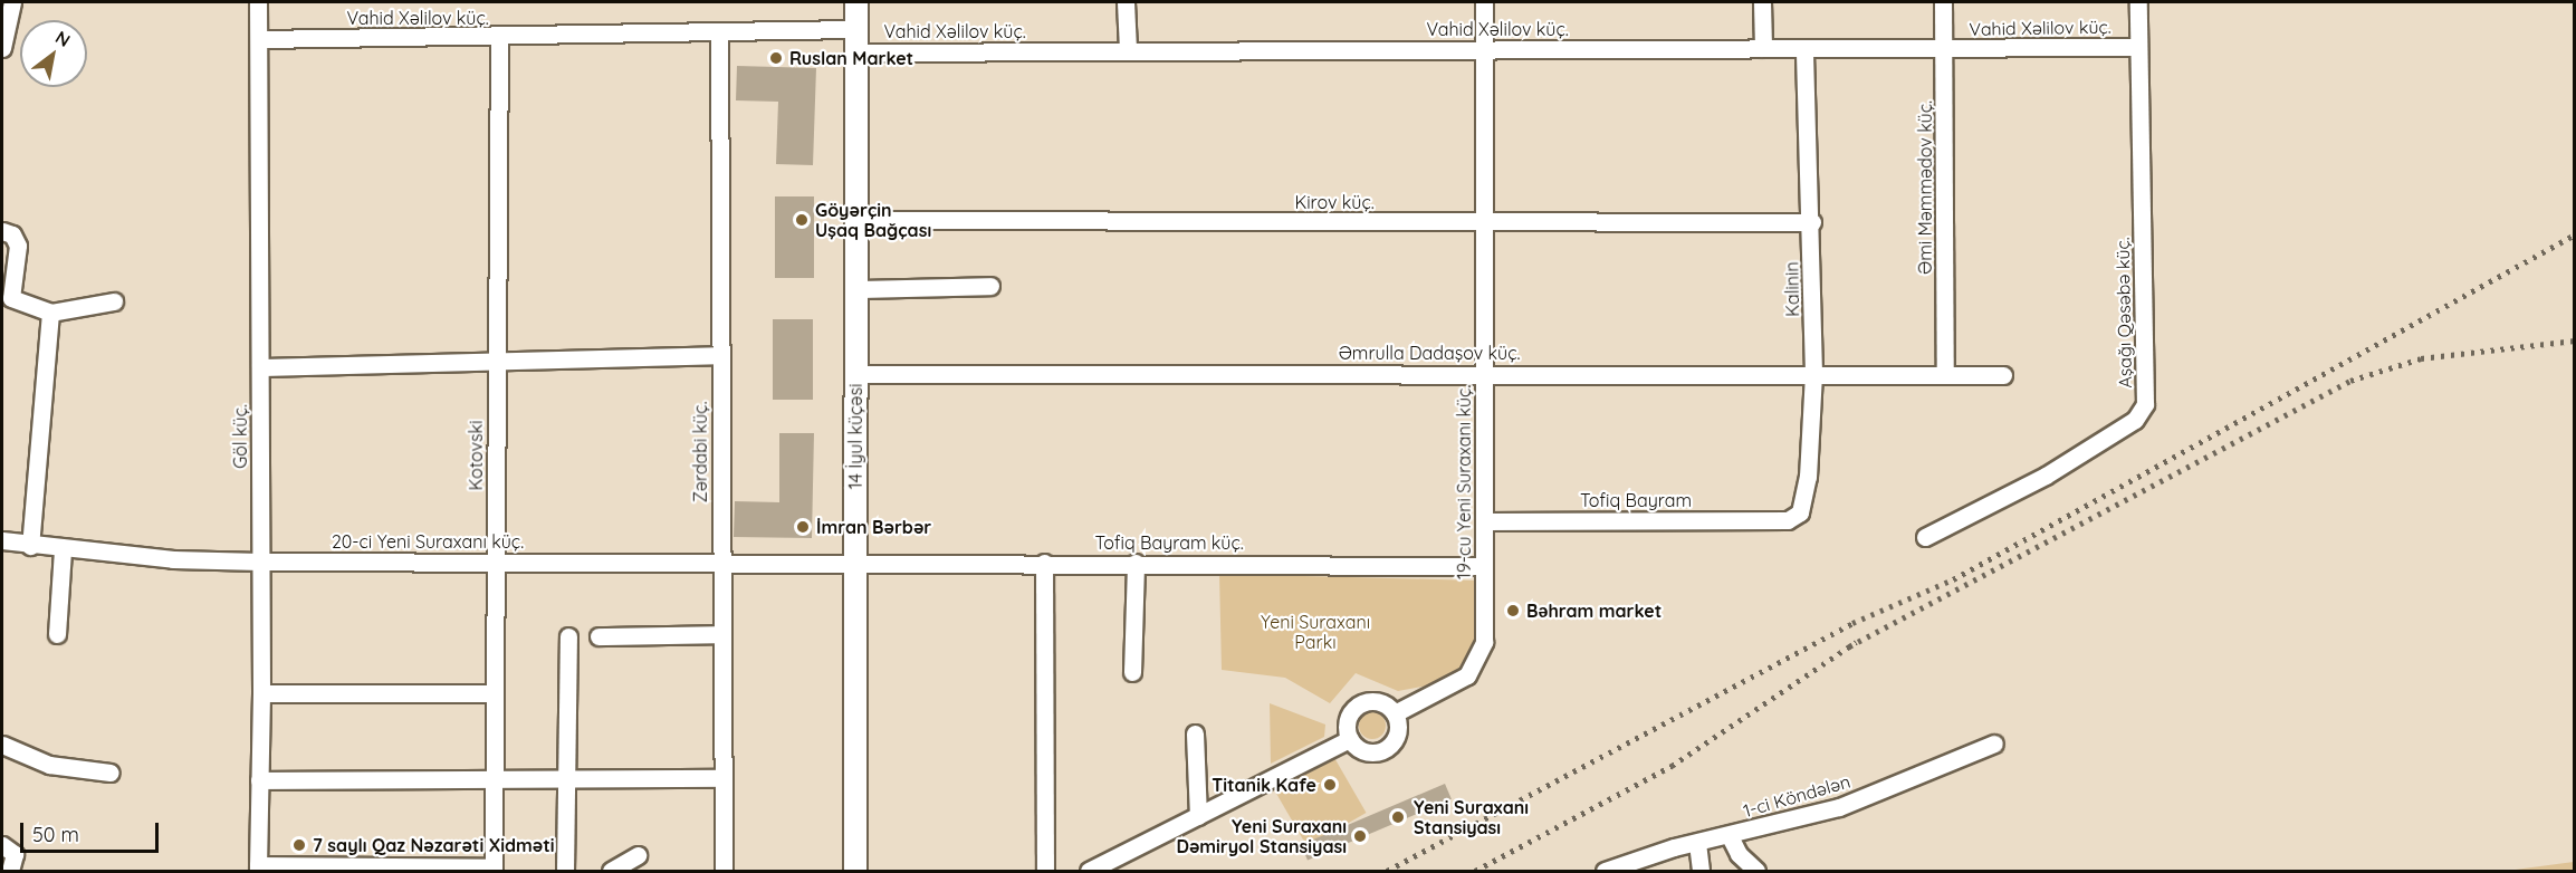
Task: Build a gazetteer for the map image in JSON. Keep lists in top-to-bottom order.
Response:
{
  "streets": {
    "street": [
      "Vahid Xəlilov küç.",
      "Əmi Məmmədov küç.",
      "Kirov küç.",
      "Kalinin",
      "Aşağı Qəsəbə küç.",
      "Əmrulla Dadaşov küç.",
      "Göl küç.",
      "14 İyul küçəsi",
      "Zərdabi küç.",
      "Kotovski",
      "19-cu Yeni Suraxanı küç.",
      "Tofiq Bayram",
      "20-ci Yeni Suraxanı küç.",
      "Tofiq Bayram küç.",
      "1-ci Köndələn"
    ]
  },
  "crossings": [
    ["Vahid Xəlilov küç.", "Əmi Məmmədov küç."],
    ["Vahid Xəlilov küç.", "Kalinin"],
    ["Vahid Xəlilov küç.", "Aşağı Qəsəbə küç."],
    ["Vahid Xəlilov küç.", "Göl küç."],
    ["Vahid Xəlilov küç.", "14 İyul küçəsi"],
    ["Vahid Xəlilov küç.", "Zərdabi küç."],
    ["Vahid Xəlilov küç.", "Kotovski"],
    ["Vahid Xəlilov küç.", "19-cu Yeni Suraxanı küç."],
    ["Əmi Məmmədov küç.", "Əmrulla Dadaşov küç."],
    ["Kirov küç.", "Kalinin"],
    ["Kirov küç.", "14 İyul küçəsi"],
    ["Kirov küç.", "19-cu Yeni Suraxanı küç."],
    ["Kalinin", "Əmrulla Dadaşov küç."],
    ["Kalinin", "Tofiq Bayram"],
    ["Əmrulla Dadaşov küç.", "14 İyul küçəsi"],
    ["Əmrulla Dadaşov küç.", "19-cu Yeni Suraxanı küç."],
    ["Göl küç.", "20-ci Yeni Suraxanı küç."],
    ["14 İyul küçəsi", "20-ci Yeni Suraxanı küç."],
    ["14 İyul küçəsi", "Tofiq Bayram küç."],
    ["Zərdabi küç.", "20-ci Yeni Suraxanı küç."],
    ["Kotovski", "20-ci Yeni Suraxanı küç."],
    ["19-cu Yeni Suraxanı küç.", "Tofiq Bayram"],
    ["19-cu Yeni Suraxanı küç.", "Tofiq Bayram küç."],
    ["20-ci Yeni Suraxanı küç.", "Tofiq Bayram küç."]
  ],
  "parks": ["Yeni Suraxanı Parkı"],
  "places": [
    "Ruslan Market",
    "Göyərçin Uşaq Bağçası",
    "İmran Bərbər",
    "Bәhram market",
    "Titanik Kafe",
    "Yeni Suraxanı Stansiyası",
    "Yeni Suraxanı Dəmiryol Stansiyası",
    "7 saylı Qaz Nəzarəti Xidməti"
  ],
  "scale_bar": "50 m",
  "north": "top right"
}
